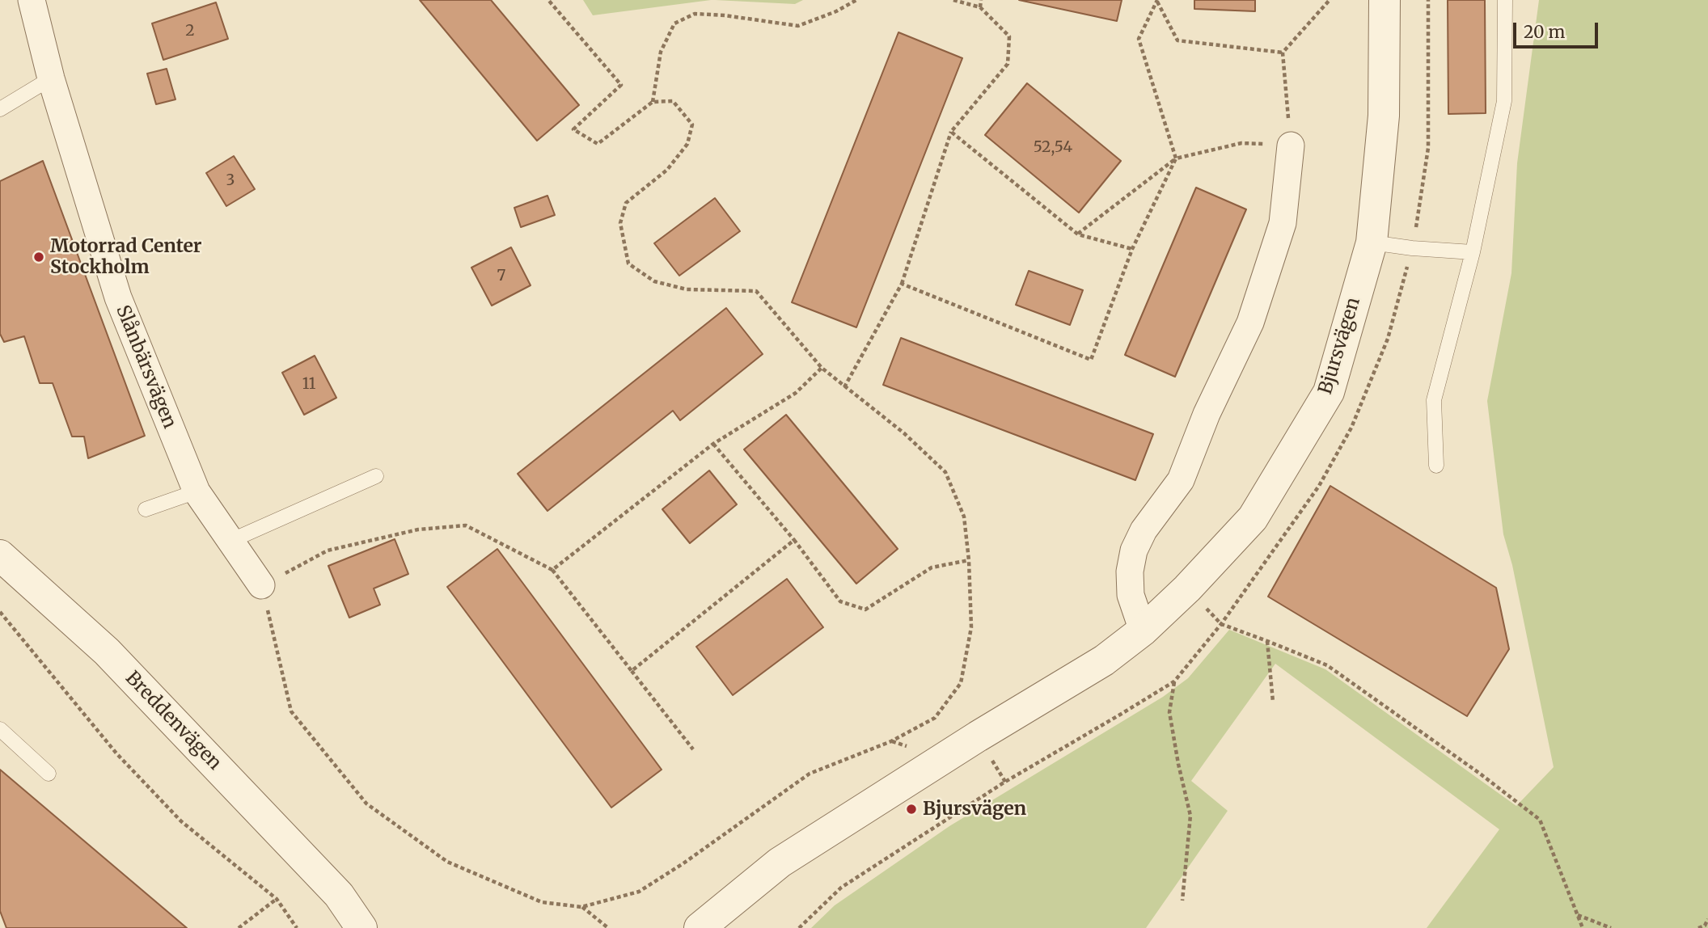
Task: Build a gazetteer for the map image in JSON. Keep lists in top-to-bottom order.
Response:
{
  "streets": {
    "street": ["Bjursvägen", "Slånbärsvägen", "Breddenvägen"]
  },
  "places": ["Motorrad Center Stockholm", "Bjursvägen"],
  "house_numbers": [
    "2",
    "52,54",
    "3",
    "7",
    "11"
  ],
  "scale_bar": "20 m"
}
